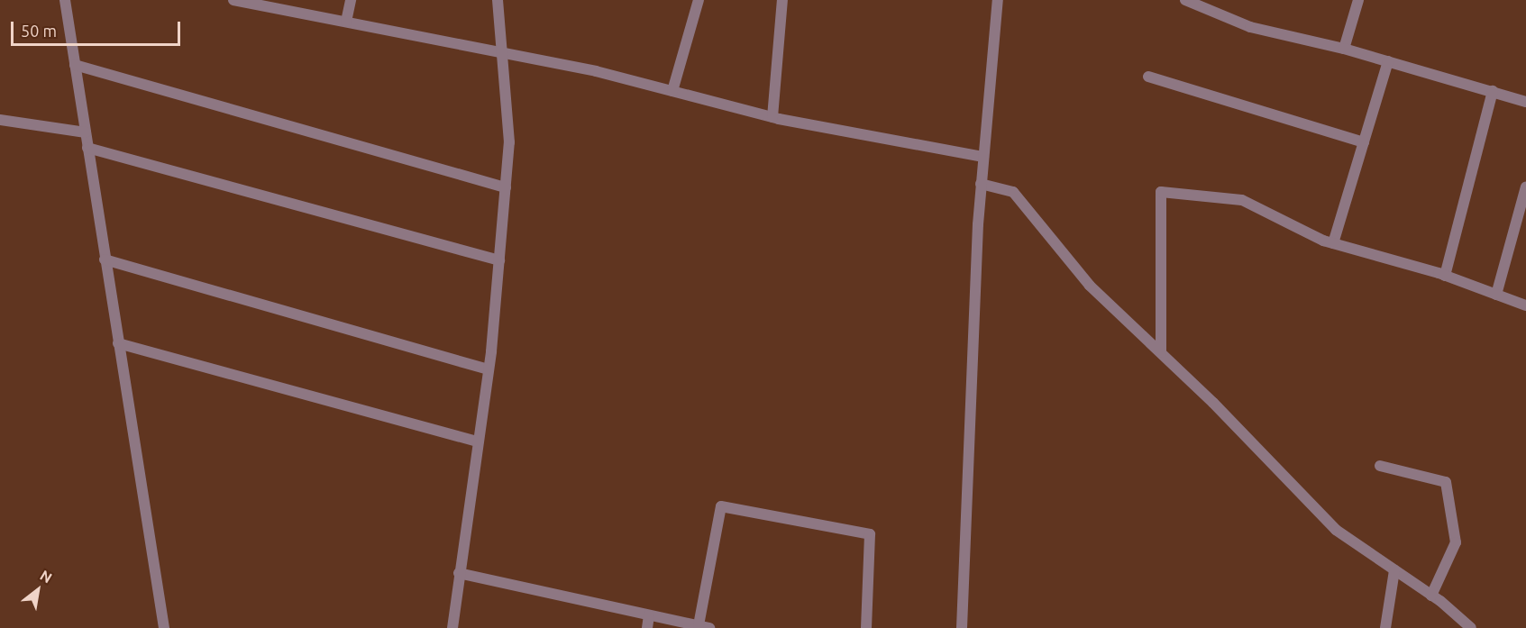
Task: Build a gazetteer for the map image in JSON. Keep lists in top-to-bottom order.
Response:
{
  "scale_bar": "50 m",
  "north": "top right"
}
